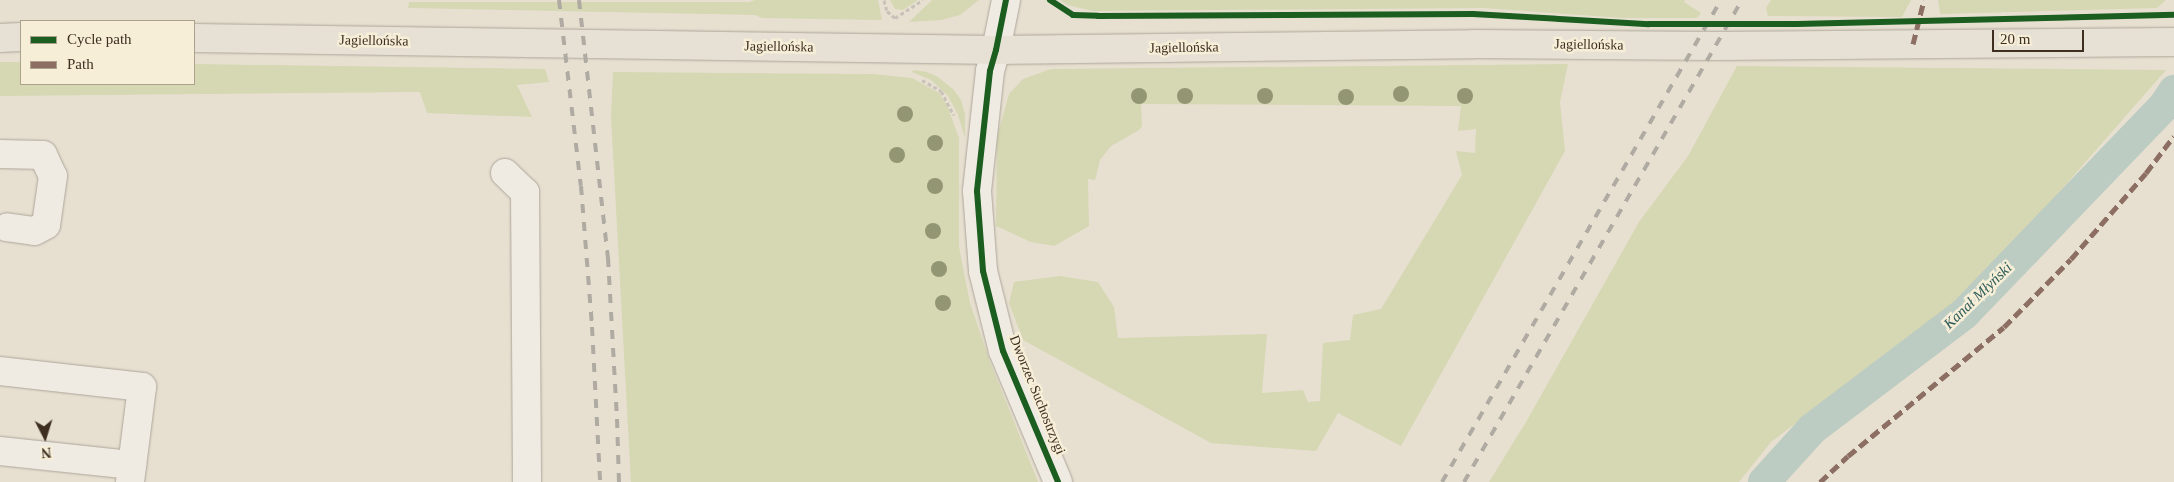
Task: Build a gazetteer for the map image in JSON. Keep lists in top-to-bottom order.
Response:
{
  "streets": {
    "main road": ["Jagiellońska"],
    "street": ["Dworzec Suchostrzygi"]
  },
  "crossings": [
    ["Jagiellońska", "Dworzec Suchostrzygi"]
  ],
  "water": ["Kanał Młyński"],
  "legend": ["Cycle path", "Path"],
  "scale_bar": "20 m",
  "north": "bottom"
}
